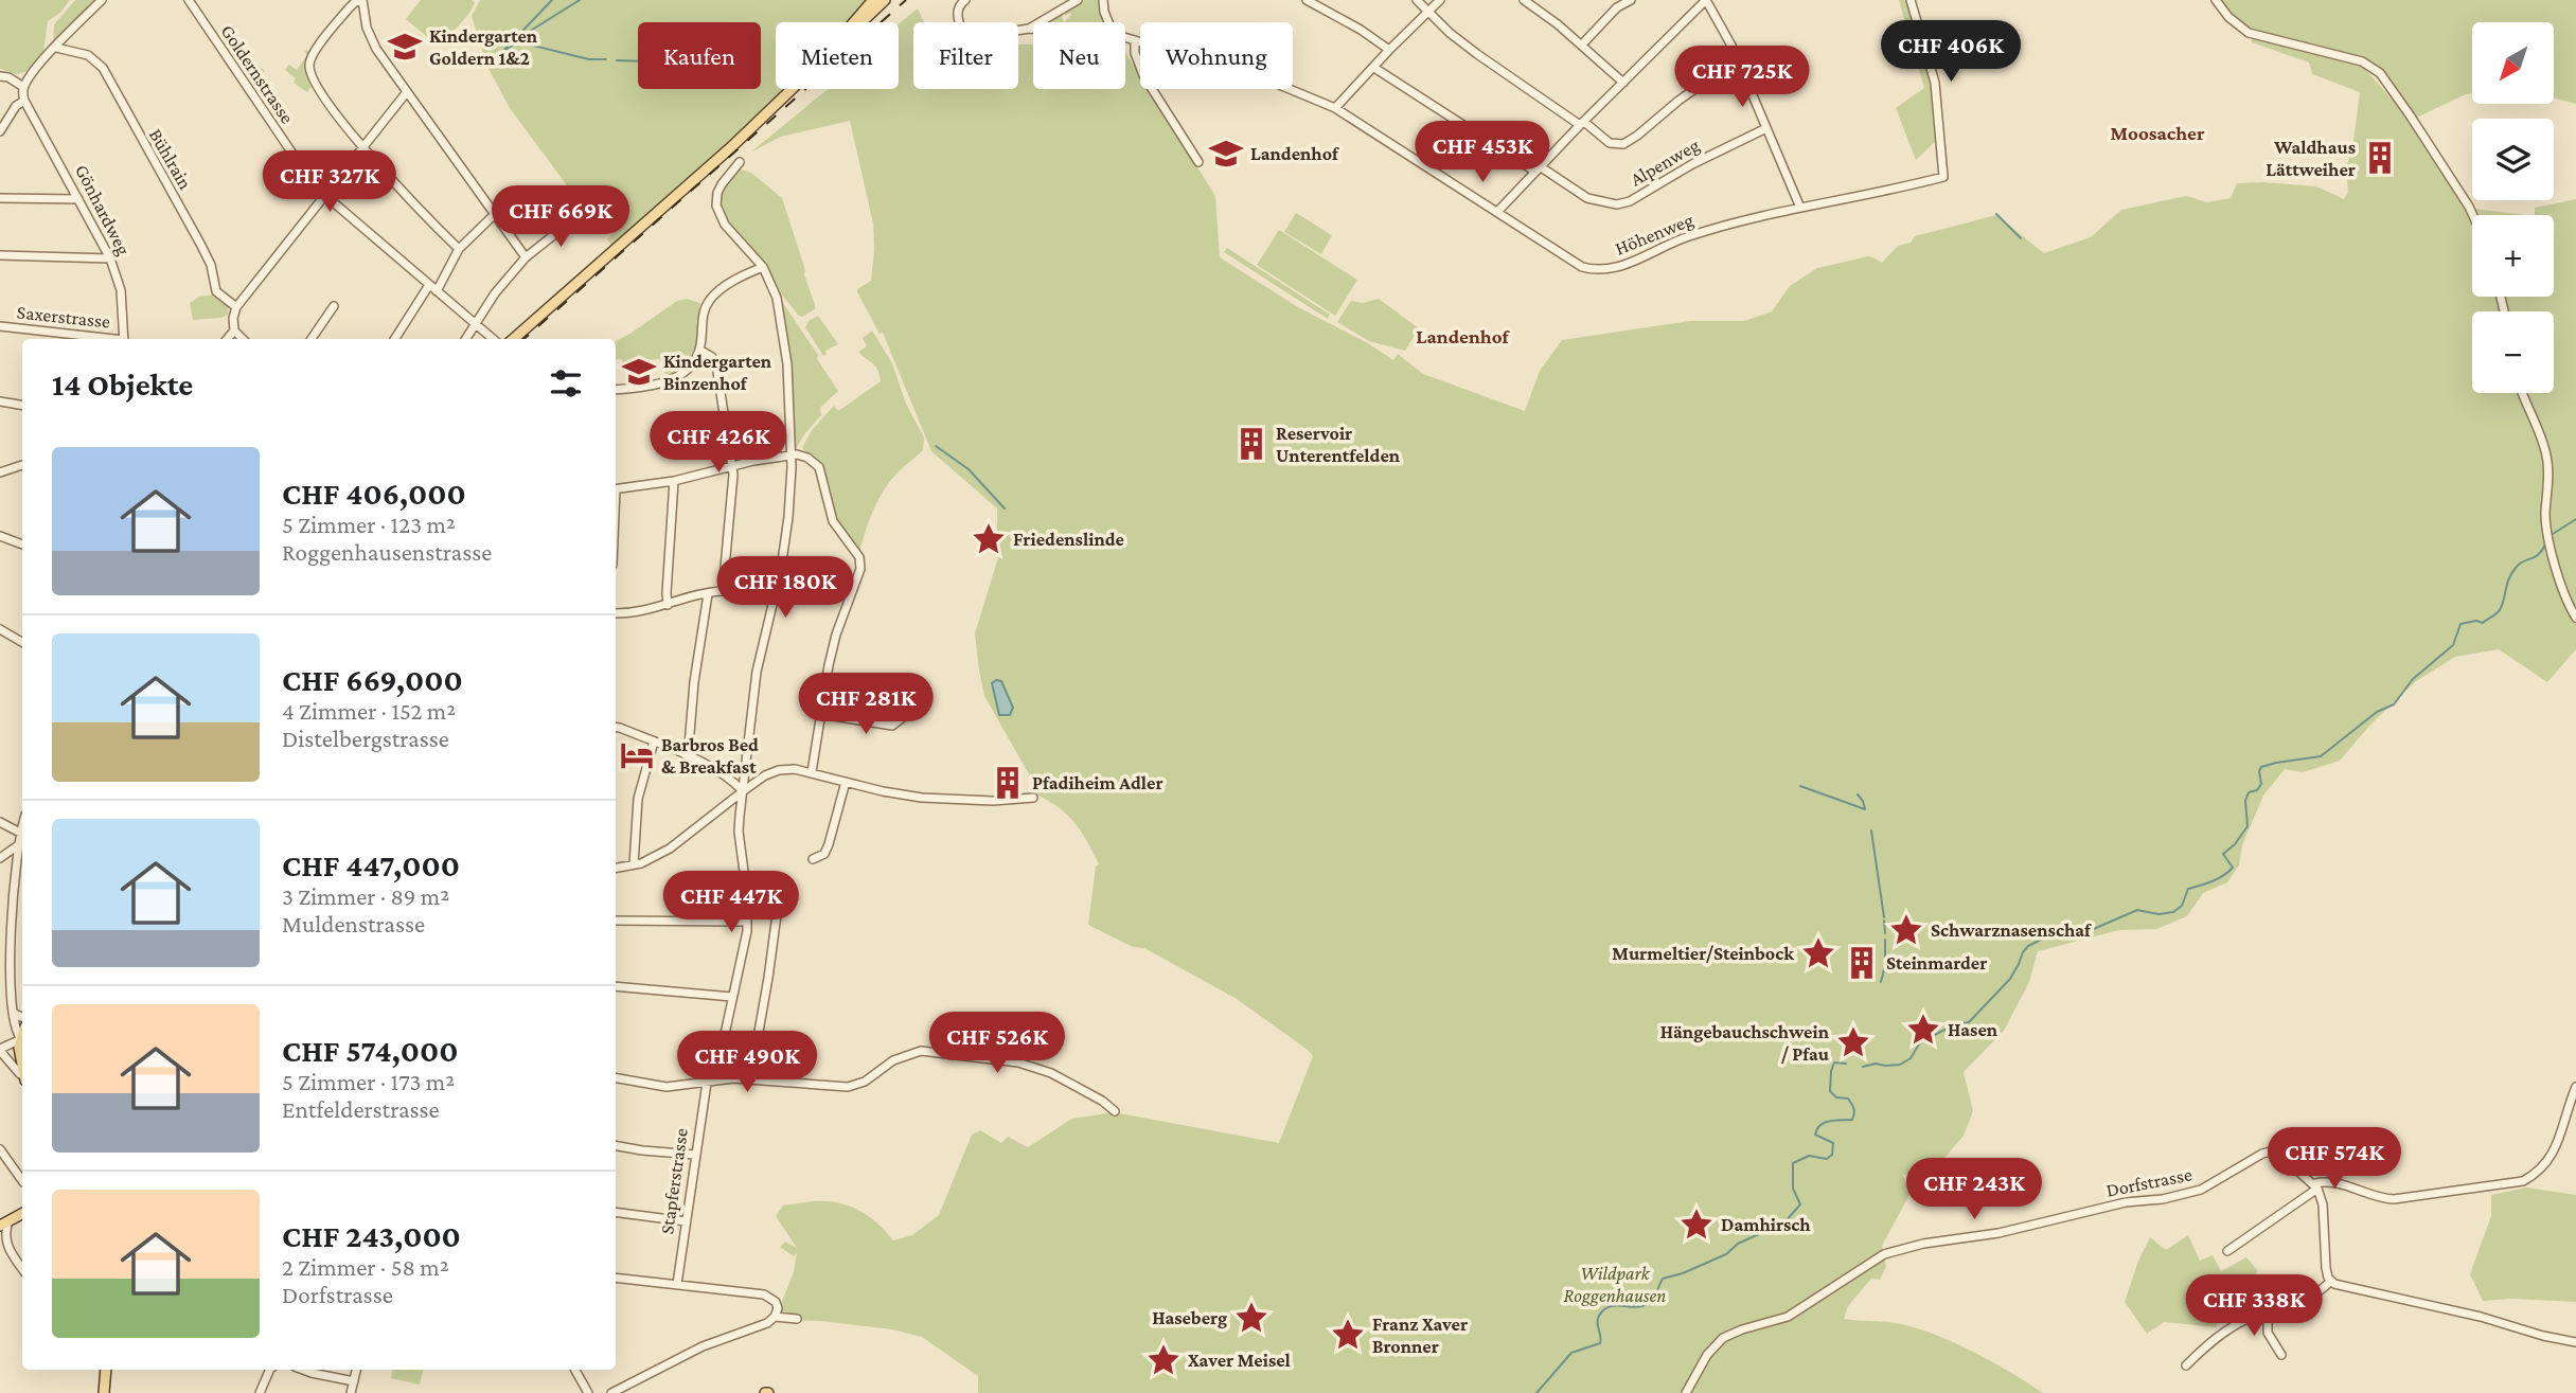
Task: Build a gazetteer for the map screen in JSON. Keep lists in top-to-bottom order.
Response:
{
  "streets": {
    "street": [
      "Goldernstrasse",
      "Bühlrain",
      "Alpenweg",
      "Gönhardweg",
      "Höhenweg",
      "Saxerstrasse",
      "Stapferstrasse",
      "Dorfstrasse"
    ]
  },
  "districts": ["Moosacher", "Landenhof"],
  "parks": ["Wildpark Roggenhausen"],
  "places": {
    "school or university": ["Kindergarten Goldern 1&2", "Landenhof", "Kindergarten Binzenhof"],
    "building": [
      "Waldhaus Lättweiher",
      "Reservoir Unterentfelden",
      "Pfadiheim Adler",
      "Steinmarder"
    ],
    "place": [
      "Friedenslinde",
      "Schwarznasenschaf",
      "Murmeltier/Steinbock",
      "Hasen",
      "Hängebauchschwein / Pfau",
      "Damhirsch",
      "Haseberg",
      "Franz Xaver Bronner",
      "Xaver Meisel"
    ],
    "hotel": ["Barbros Bed & Breakfast"]
  },
  "north": "bottom left",
  "page": {
    "price": [
      "CHF 406K",
      "CHF 725K",
      "CHF 453K",
      "CHF 327K",
      "CHF 669K",
      "CHF 426K",
      "CHF 180K",
      "CHF 281K",
      "CHF 447K",
      "CHF 526K",
      "CHF 490K",
      "CHF 574K",
      "CHF 243K",
      "CHF 338K"
    ],
    "map_buttons": ["+", "−"],
    "chip": [
      "Kaufen",
      "Mieten",
      "Filter",
      "Neu",
      "Wohnung"
    ],
    "heading": "14 Objekte",
    "list": [
      {
        "name": "CHF 406,000",
        "note": "5 Zimmer · 123 m² · Roggenhausenstrasse"
      },
      {
        "name": "CHF 669,000",
        "note": "4 Zimmer · 152 m² · Distelbergstrasse"
      },
      {
        "name": "CHF 447,000",
        "note": "3 Zimmer · 89 m² · Muldenstrasse"
      },
      {
        "name": "CHF 574,000",
        "note": "5 Zimmer · 173 m² · Entfelderstrasse"
      },
      {
        "name": "CHF 243,000",
        "note": "2 Zimmer · 58 m² · Dorfstrasse"
      }
    ]
  }
}
